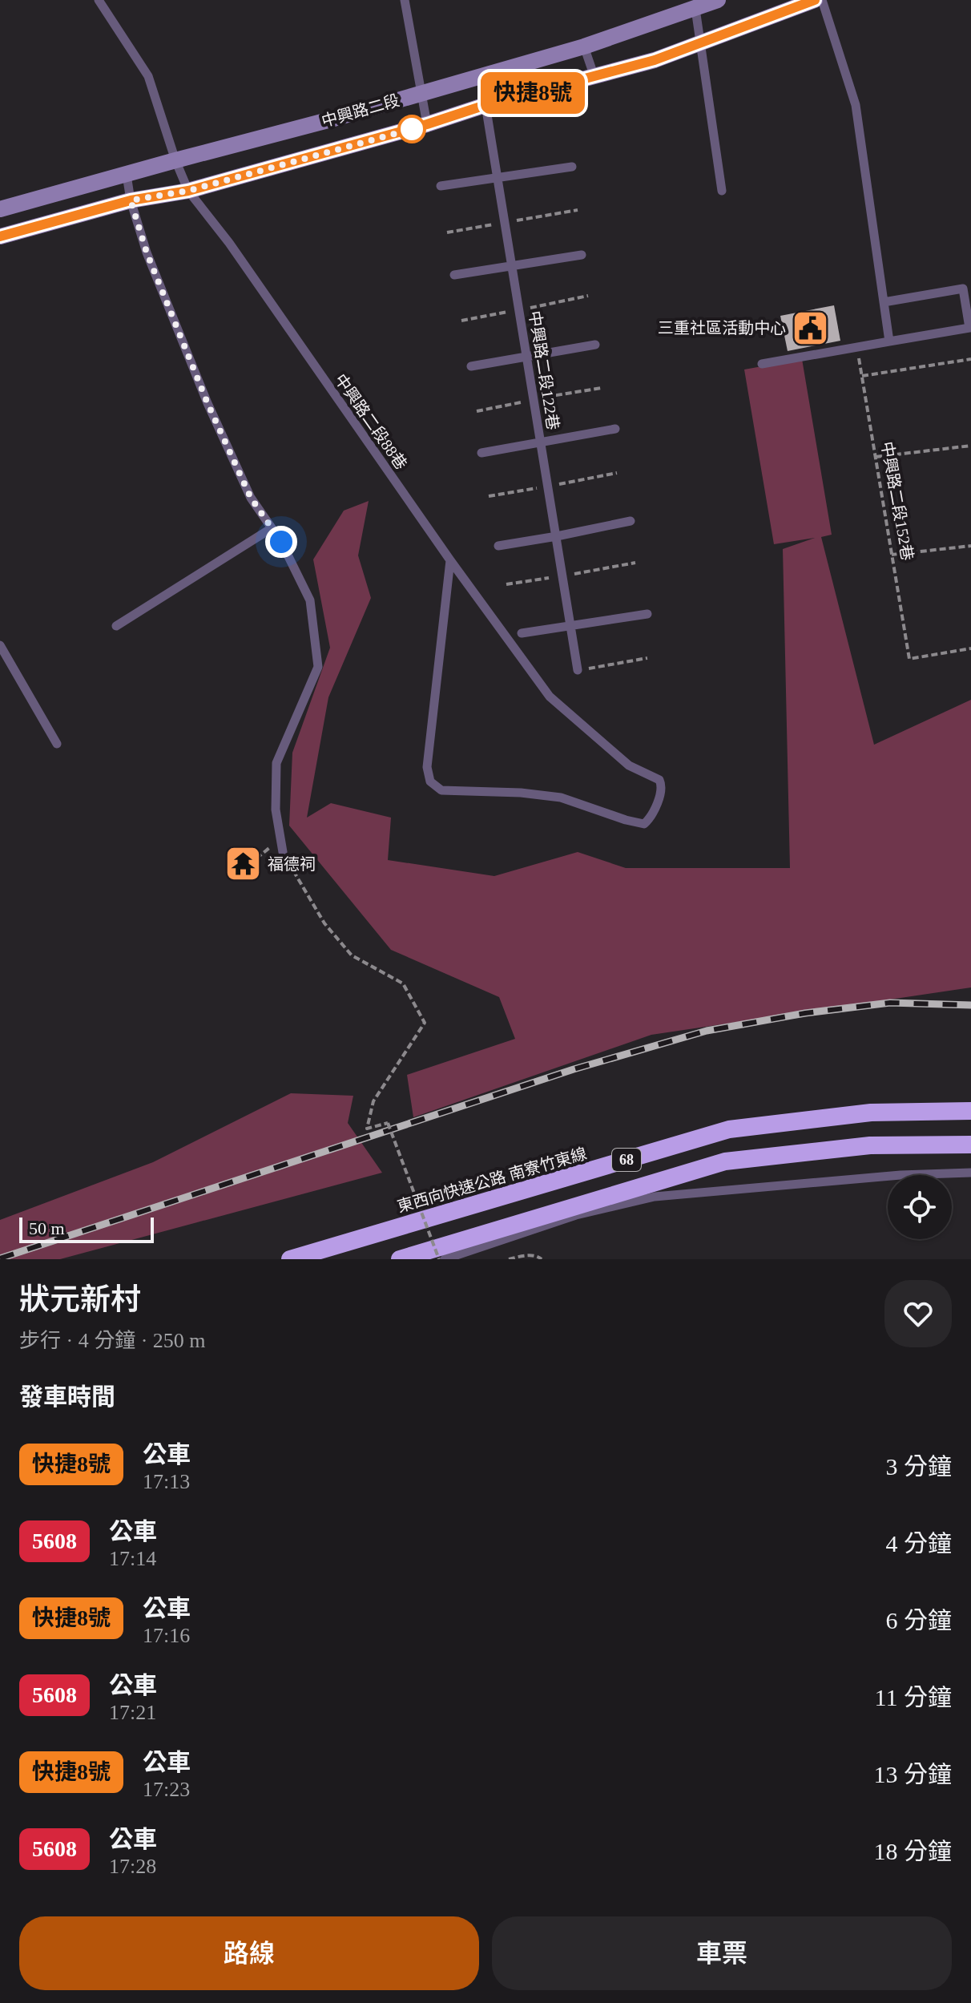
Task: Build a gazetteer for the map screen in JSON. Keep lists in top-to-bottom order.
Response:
{
  "streets": {
    "highway": ["68", "東西向快速公路 南寮竹東線"],
    "main road": ["中興路二段"],
    "lane": ["中興路二段122巷", "中興路二段88巷"],
    "path": ["中興路二段152巷"]
  },
  "crossings": [
    ["中興路二段", "中興路二段122巷"],
    ["中興路二段", "中興路二段88巷"]
  ],
  "places": {
    "public building": ["三重社區活動中心"],
    "temple": ["福德祠"]
  },
  "lines": ["bus line 快捷8號"],
  "scale_bar": "50 m",
  "page": {
    "on_map": "快捷8號",
    "scale": "50 m",
    "heading": [
      ["狀元新村", "步行 · 4 分鐘 · 250 m"],
      "發車時間"
    ],
    "list": [
      {
        "mark": "快捷8號",
        "name": "公車",
        "note": "17:13",
        "value": "3 分鐘"
      },
      {
        "mark": "5608",
        "name": "公車",
        "note": "17:14",
        "value": "4 分鐘"
      },
      {
        "mark": "快捷8號",
        "name": "公車",
        "note": "17:16",
        "value": "6 分鐘"
      },
      {
        "mark": "5608",
        "name": "公車",
        "note": "17:21",
        "value": "11 分鐘"
      },
      {
        "mark": "快捷8號",
        "name": "公車",
        "note": "17:23",
        "value": "13 分鐘"
      },
      {
        "mark": "5608",
        "name": "公車",
        "note": "17:28",
        "value": "18 分鐘"
      }
    ],
    "buttons": ["路線", "車票"]
  }
}
